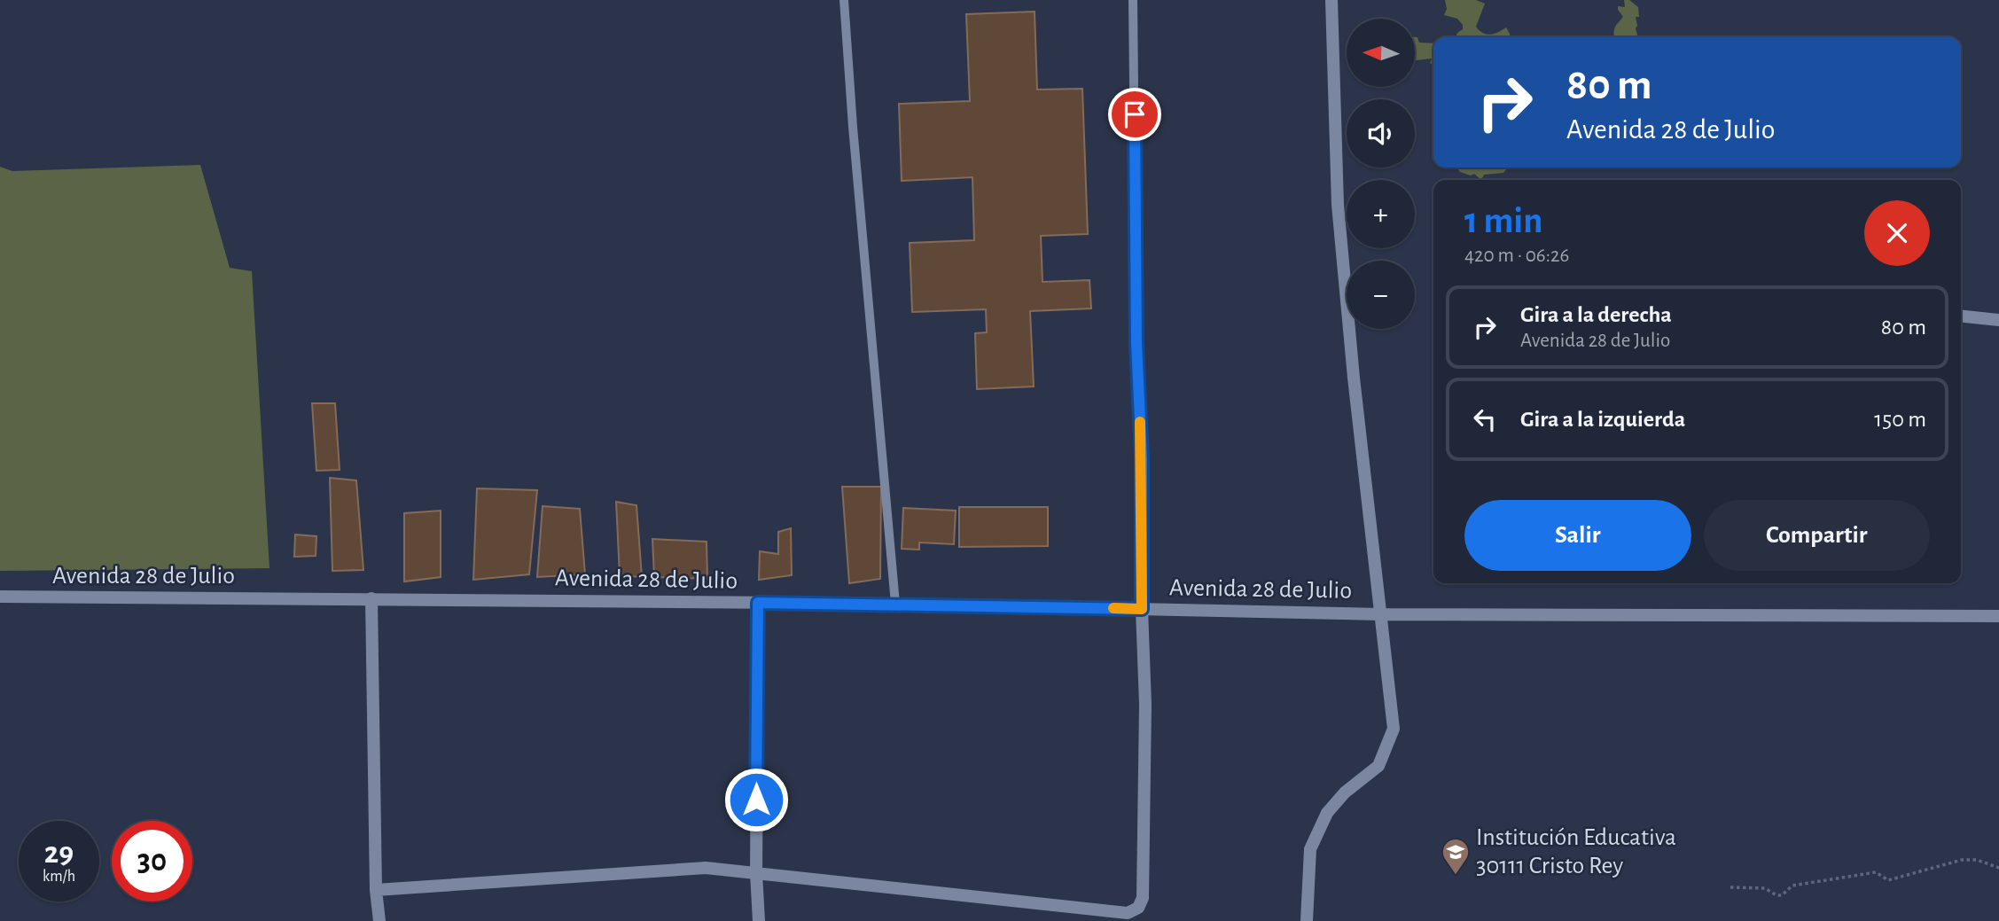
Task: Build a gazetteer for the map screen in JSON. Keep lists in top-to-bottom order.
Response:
{
  "streets": {
    "street": ["Avenida 28 de Julio"]
  },
  "places": {
    "school or university": ["Institución Educativa 30111 Cristo Rey"]
  },
  "north": "left",
  "page": {
    "map_buttons": ["+", "−"],
    "turn": ["80 m", "Avenida 28 de Julio"],
    "heading": ["1 min", "420 m · 06:26"],
    "list": [
      {
        "name": "Gira a la derecha",
        "note": "Avenida 28 de Julio",
        "value": "80 m"
      },
      {
        "name": "Gira a la izquierda",
        "value": "150 m"
      }
    ],
    "buttons": ["Salir", "Compartir"],
    "speed": "29 km/h",
    "limit": "30"
  }
}
